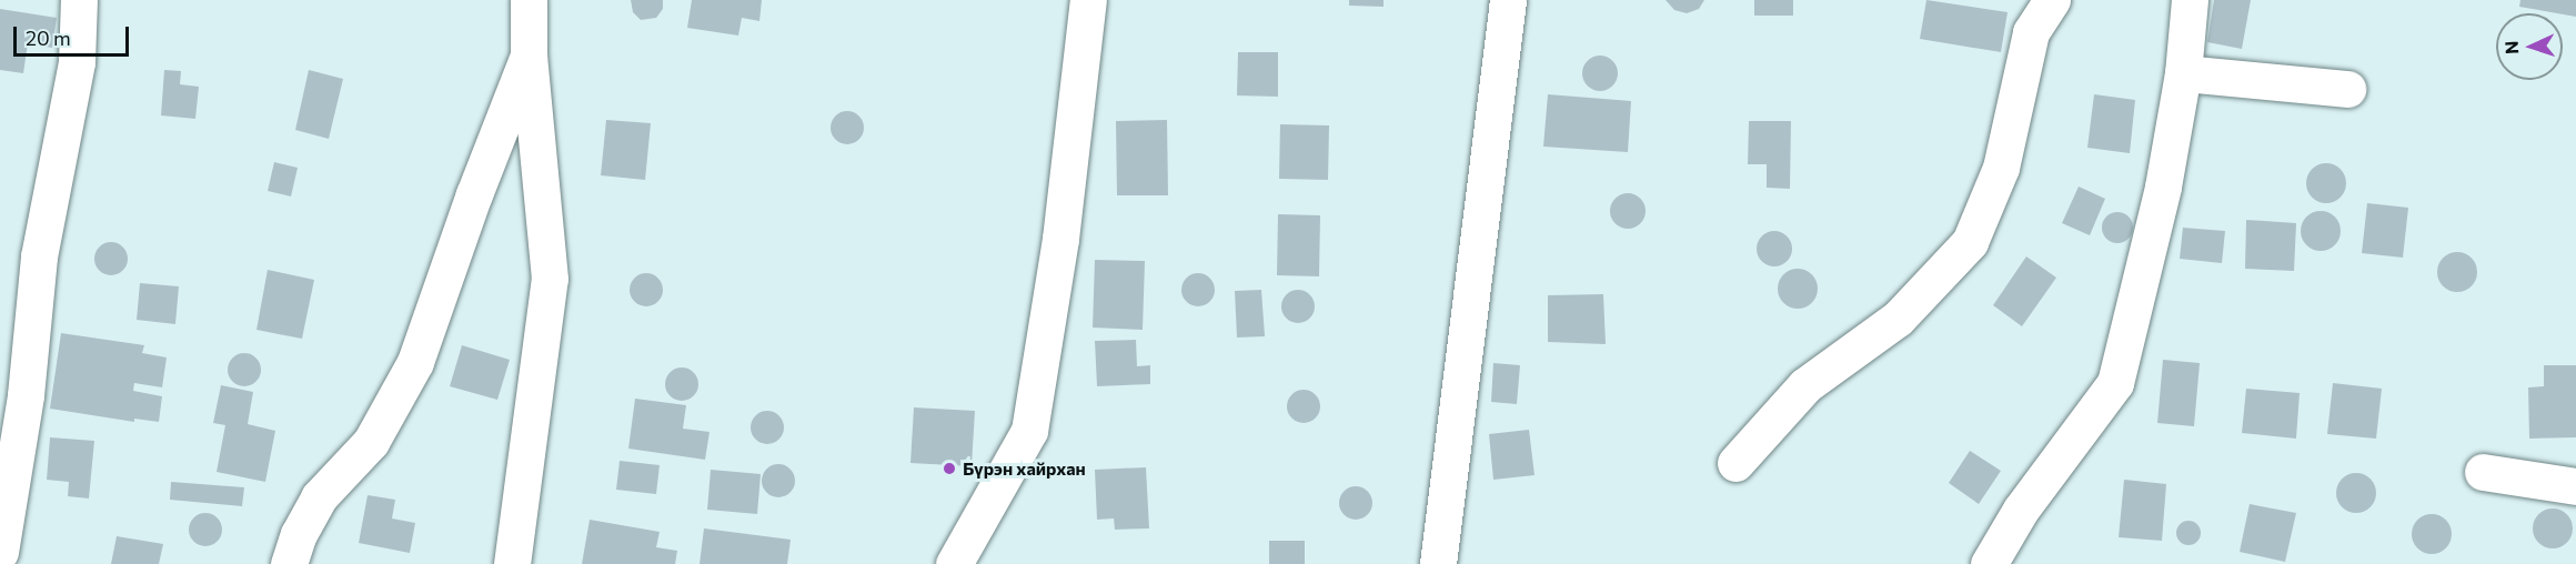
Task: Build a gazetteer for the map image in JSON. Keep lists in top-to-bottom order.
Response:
{
  "places": ["Бүрэн хайрхан"],
  "scale_bar": "20 m",
  "north": "left"
}
